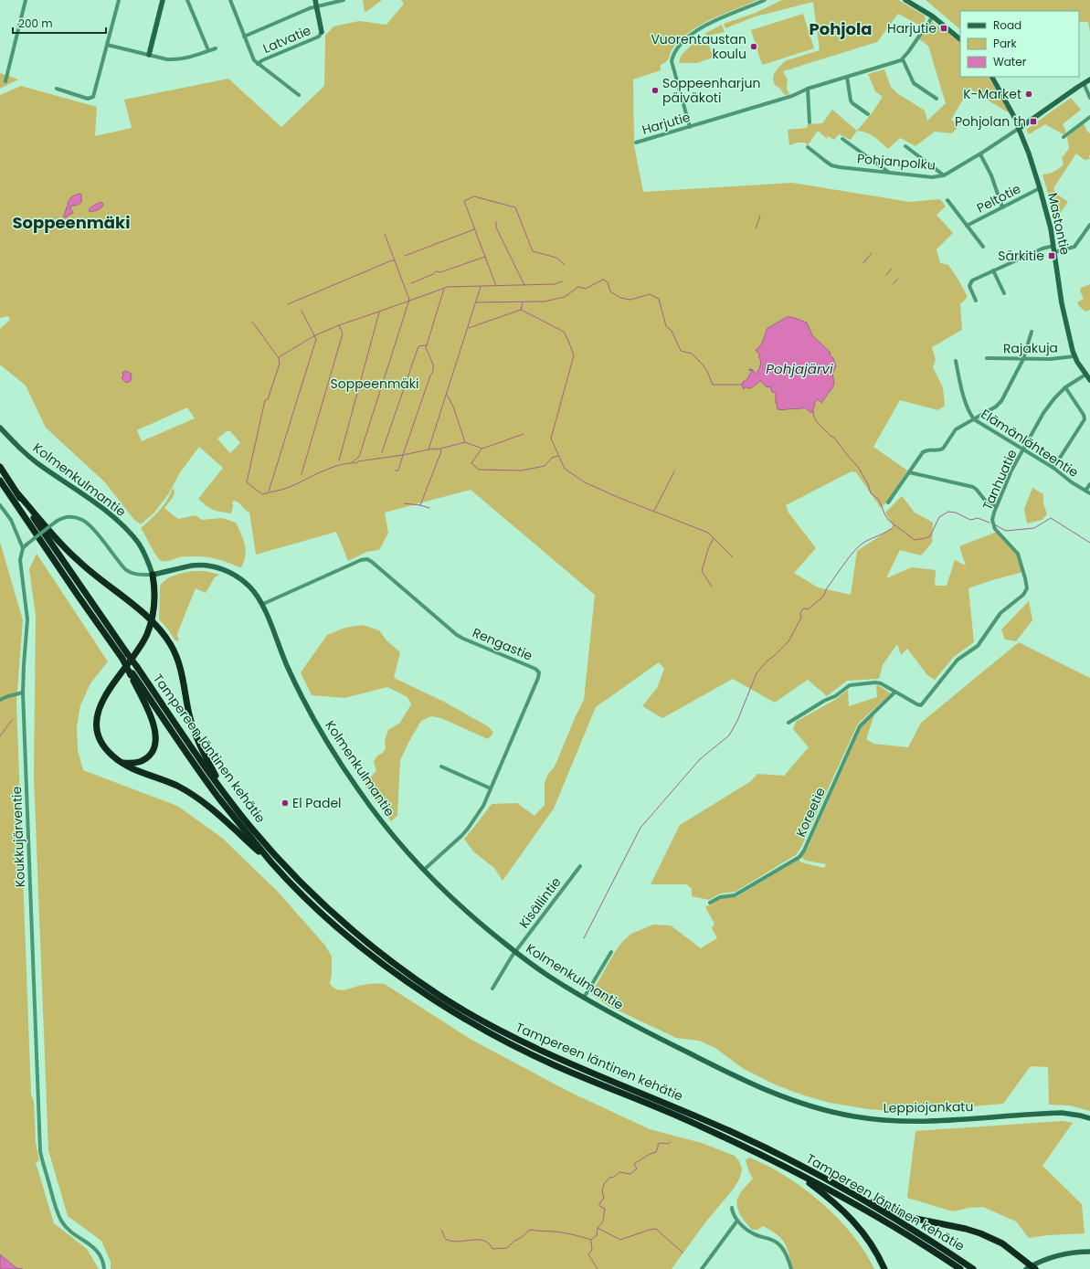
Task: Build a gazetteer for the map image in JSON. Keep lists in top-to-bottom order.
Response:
{
  "streets": {
    "highway": ["Tampereen läntinen kehätie"],
    "street": [
      "Latvatie",
      "Harjutie",
      "Pohjanpolku",
      "Peltotie",
      "Mastontie",
      "Rajakuja",
      "Elämänlähteentie",
      "Kolmenkulmantie",
      "Tanhuatie",
      "Rengastie",
      "Koreetie",
      "Koukkujärventie",
      "Kisällintie",
      "Leppiojankatu"
    ]
  },
  "crossings": [
    ["Pohjanpolku", "Mastontie"],
    ["Peltotie", "Mastontie"],
    ["Mastontie", "Rajakuja"],
    ["Mastontie", "Tanhuatie"],
    ["Elämänlähteentie", "Tanhuatie"],
    ["Kolmenkulmantie", "Rengastie"],
    ["Kolmenkulmantie", "Kisällintie"],
    ["Kolmenkulmantie", "Leppiojankatu"],
    ["Tanhuatie", "Koreetie"]
  ],
  "districts": ["Pohjola", "Soppeenmäki"],
  "water": ["Pohjajärvi"],
  "parks": ["Soppeenmäki"],
  "places": {
    "transit": ["Harjutie", "Pohjolan th", "Särkitie"],
    "other": [
      "Vuorentaustan koulu",
      "Soppeenharjun päiväkoti",
      "K-Market",
      "El Padel"
    ]
  },
  "legend": ["Road", "Park", "Water"],
  "scale_bar": "200 m"
}
